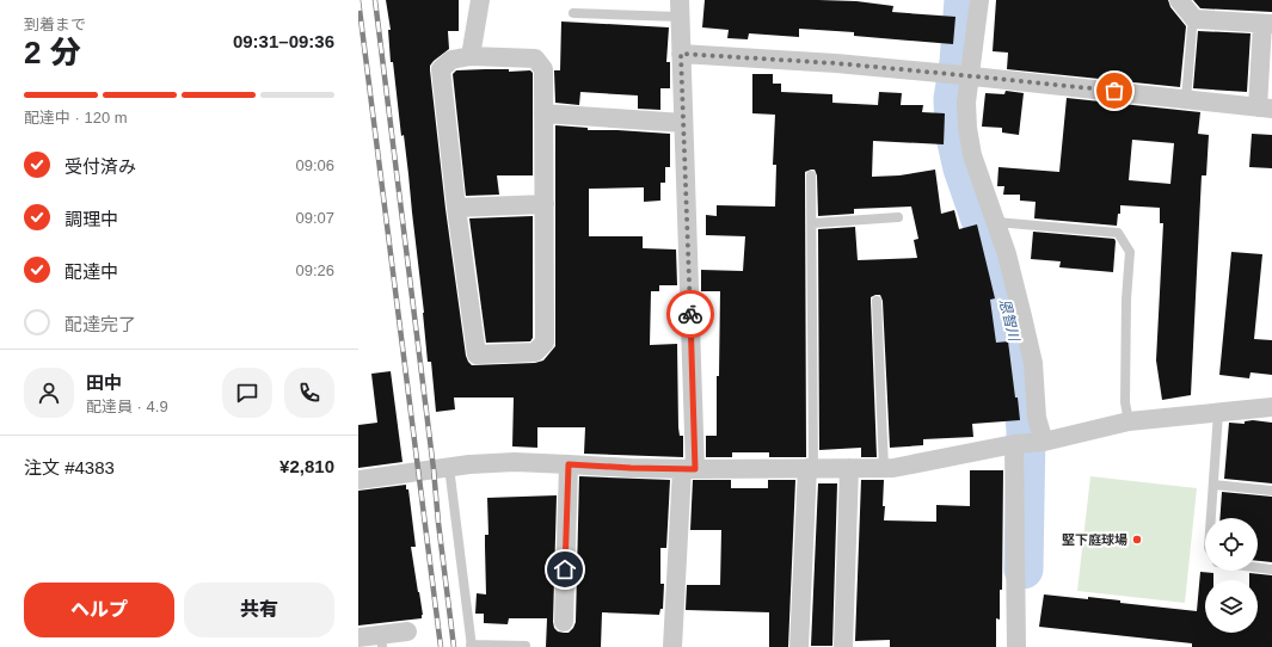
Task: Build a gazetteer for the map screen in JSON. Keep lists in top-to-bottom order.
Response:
{
  "water": ["恩智川"],
  "places": ["堅下庭球場"],
  "page": {
    "heading": ["2 分", "到着まで", "09:31–09:36"],
    "panel": [
      "田中",
      "配達員 · 4.9",
      "注文 #4383",
      "¥2,810"
    ],
    "bar": "配達中 · 120 m",
    "list": [
      ["受付済み", "09:06"],
      ["調理中", "09:07"],
      ["配達中", "09:26"],
      "配達完了"
    ],
    "buttons": ["ヘルプ", "共有"]
  }
}
